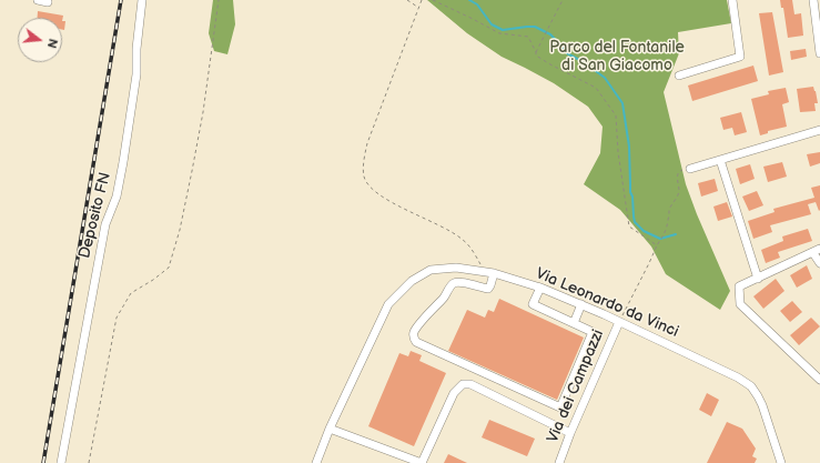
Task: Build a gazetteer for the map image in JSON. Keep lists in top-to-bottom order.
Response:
{
  "streets": {
    "street": ["Deposito FN", "Via Leonardo da Vinci", "Via dei Campazzi"]
  },
  "crossings": [
    ["Via Leonardo da Vinci", "Via dei Campazzi"]
  ],
  "parks": ["Parco del Fontanile di San Giacomo"],
  "north": "right"
}
